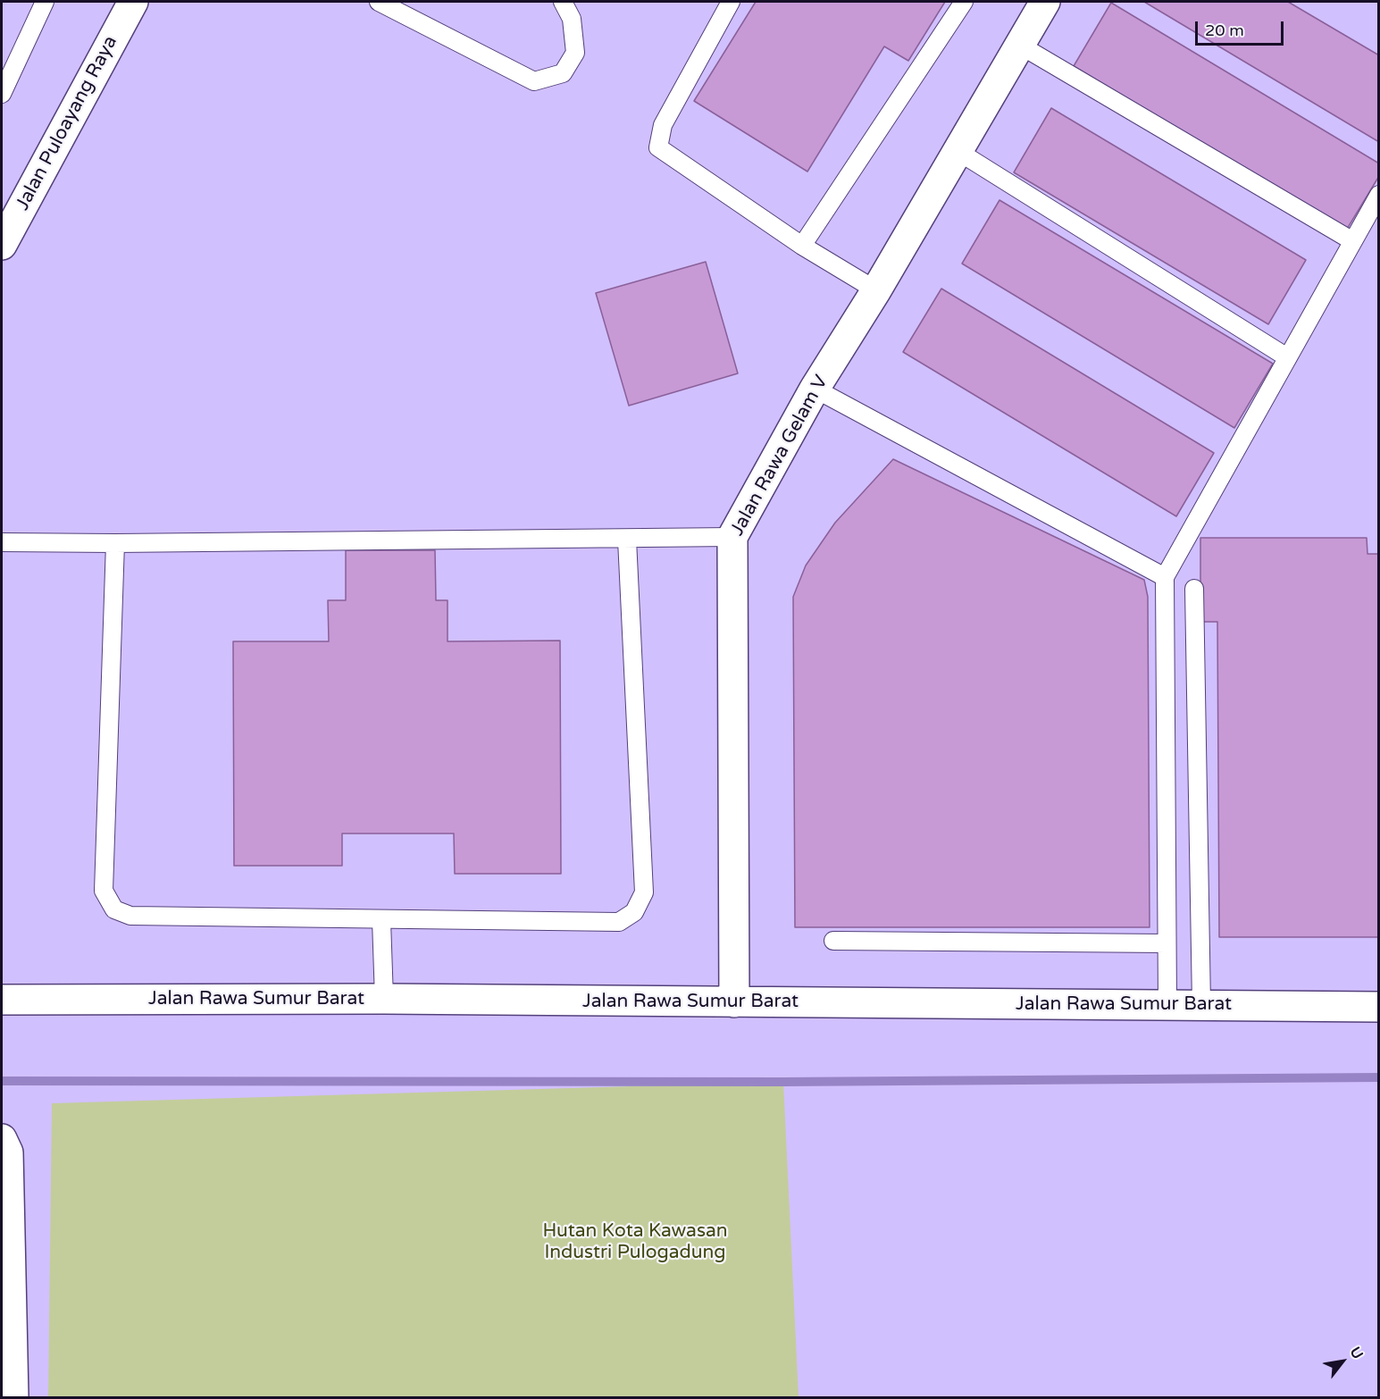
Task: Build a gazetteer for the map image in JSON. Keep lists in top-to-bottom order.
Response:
{
  "streets": {
    "street": ["Jalan Puloayang Raya", "Jalan Rawa Gelam V", "Jalan Rawa Sumur Barat"]
  },
  "crossings": [
    ["Jalan Rawa Gelam V", "Jalan Rawa Sumur Barat"]
  ],
  "parks": ["Hutan Kota Kawasan Industri Pulogadung"],
  "scale_bar": "20 m",
  "north": "top right"
}
